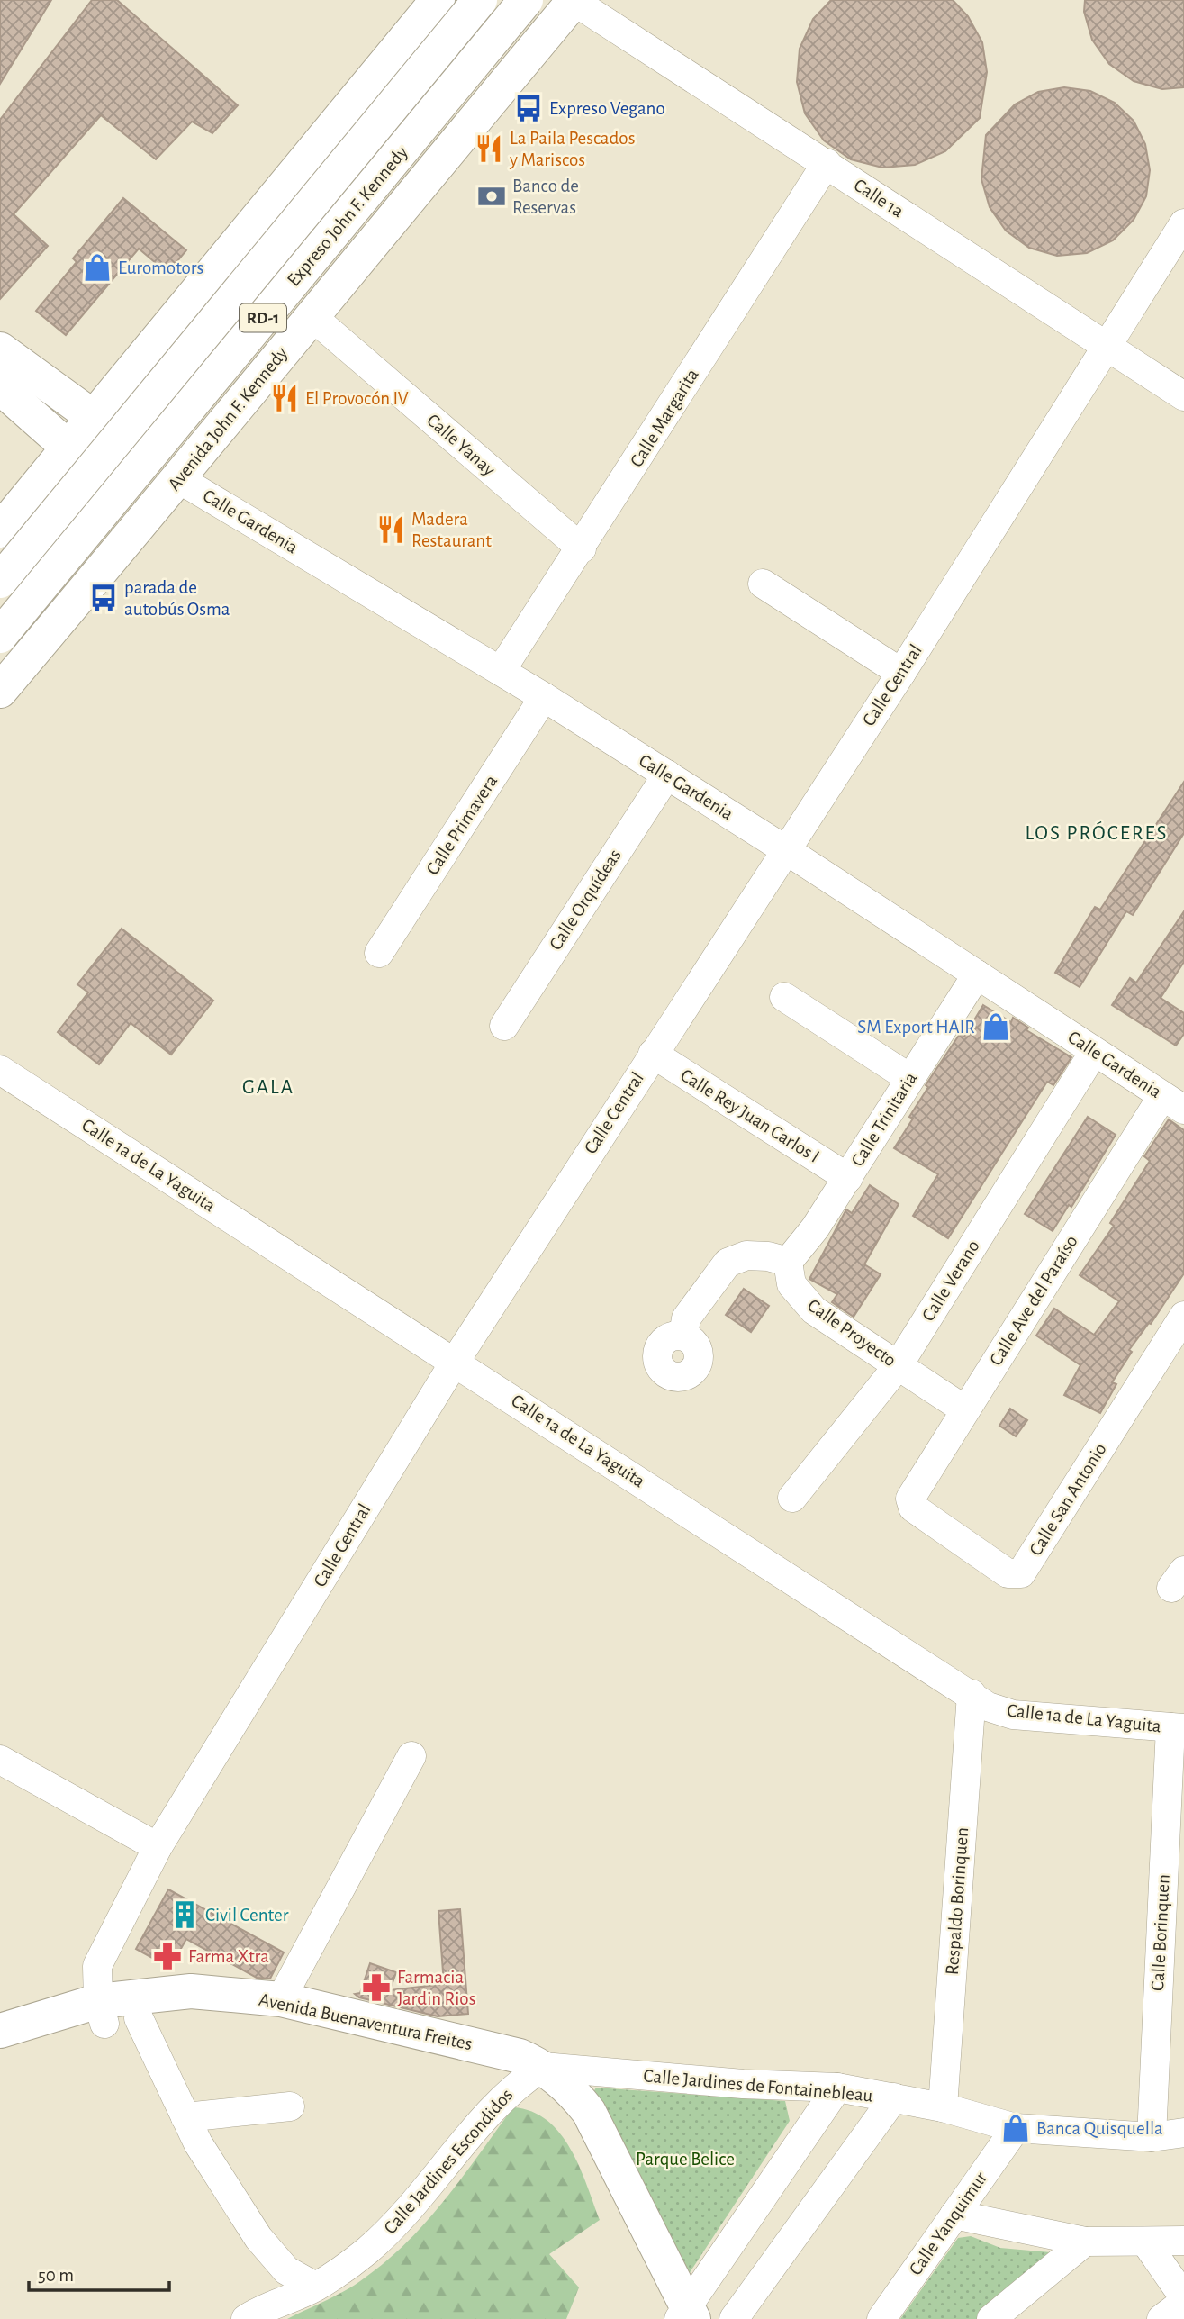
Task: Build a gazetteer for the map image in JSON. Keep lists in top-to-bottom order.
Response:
{
  "streets": {
    "main road": [
      "Expreso John F. Kennedy",
      "RD-1",
      "Avenida John F. Kennedy",
      "Avenida Buenaventura Freites"
    ],
    "street": [
      "Calle 1a",
      "Calle Margarita",
      "Calle Yanay",
      "Calle Gardenia",
      "Calle Central",
      "Calle Primavera",
      "Calle Orquídeas",
      "Calle Rey Juan Carlos I",
      "Calle Trinitaria",
      "Calle 1a de La Yaguita",
      "Calle Verano",
      "Calle Ave del Paraíso",
      "Calle Proyecto",
      "Calle San Antonio",
      "Respaldo Borinquen",
      "Calle Borinquen",
      "Calle Jardines de Fontainebleau",
      "Calle Jardines Escondidos",
      "Calle Yanquimur"
    ]
  },
  "crossings": [
    ["Calle 1a", "Calle Margarita"],
    ["Calle 1a", "Avenida John F. Kennedy"],
    ["Calle 1a", "Calle Central"],
    ["Calle Margarita", "Calle Yanay"],
    ["Calle Margarita", "Calle Gardenia"],
    ["Avenida John F. Kennedy", "Calle Yanay"],
    ["Avenida John F. Kennedy", "Calle Gardenia"],
    ["Calle Gardenia", "Calle Central"],
    ["Calle Gardenia", "Calle Primavera"],
    ["Calle Gardenia", "Calle Orquídeas"],
    ["Calle Gardenia", "Calle Trinitaria"],
    ["Calle Gardenia", "Calle Verano"],
    ["Calle Gardenia", "Calle Ave del Paraíso"],
    ["Calle Central", "Calle Rey Juan Carlos I"],
    ["Calle Central", "Calle 1a de La Yaguita"],
    ["Calle Central", "Avenida Buenaventura Freites"],
    ["Calle Rey Juan Carlos I", "Calle Trinitaria"],
    ["Calle Trinitaria", "Calle Proyecto"],
    ["Calle 1a de La Yaguita", "Respaldo Borinquen"],
    ["Calle 1a de La Yaguita", "Calle Borinquen"],
    ["Calle Verano", "Calle Proyecto"],
    ["Calle Ave del Paraíso", "Calle Proyecto"],
    ["Calle Ave del Paraíso", "Calle San Antonio"],
    ["Respaldo Borinquen", "Calle Jardines de Fontainebleau"],
    ["Calle Borinquen", "Calle Jardines de Fontainebleau"],
    ["Avenida Buenaventura Freites", "Calle Jardines de Fontainebleau"],
    ["Avenida Buenaventura Freites", "Calle Jardines Escondidos"],
    ["Calle Jardines de Fontainebleau", "Calle Jardines Escondidos"],
    ["Calle Jardines de Fontainebleau", "Calle Yanquimur"]
  ],
  "districts": ["LOS PRÓCERES", "GALA"],
  "parks": ["Parque Belice"],
  "places": {
    "bus stop": ["Expreso Vegano", "parada de autobús Osma"],
    "restaurant": ["La Paila Pescados y Mariscos", "El Provocón IV", "Madera Restaurant"],
    "bank": ["Banco de Reservas"],
    "shop": ["Euromotors", "SM Export HAIR", "Banca Quisquella"],
    "building": ["Civil Center"],
    "pharmacy": ["Farma Xtra", "Farmacia Jardin Rios"]
  },
  "scale_bar": "50 m"
}
